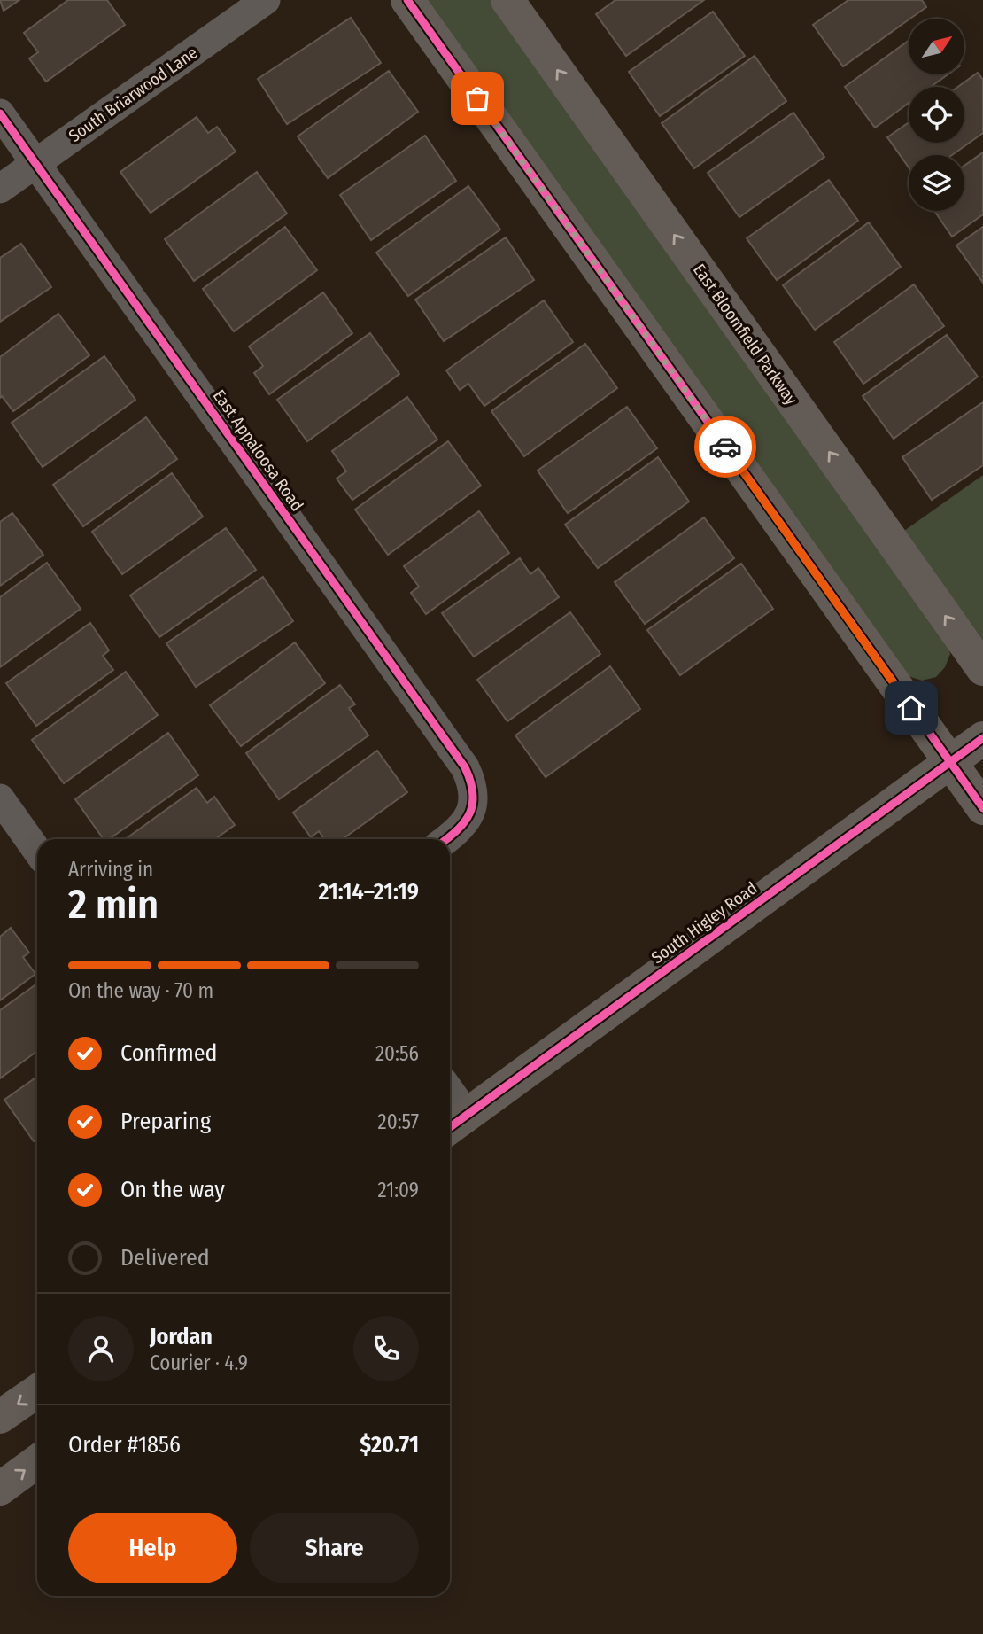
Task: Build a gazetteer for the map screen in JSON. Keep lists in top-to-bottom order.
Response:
{
  "streets": {
    "street": [
      "South Briarwood Lane",
      "East Bloomfield Parkway",
      "East Appaloosa Road",
      "South Higley Road"
    ]
  },
  "crossings": [
    ["South Briarwood Lane", "East Appaloosa Road"]
  ],
  "north": "top right",
  "page": {
    "heading": ["2 min", "Arriving in", "21:14–21:19"],
    "panel": [
      "Jordan",
      "Courier · 4.9",
      "Order #1856",
      "$20.71"
    ],
    "bar": "On the way · 70 m",
    "list": [
      ["Confirmed", "20:56"],
      ["Preparing", "20:57"],
      ["On the way", "21:09"],
      "Delivered"
    ],
    "buttons": ["Help", "Share"]
  }
}
